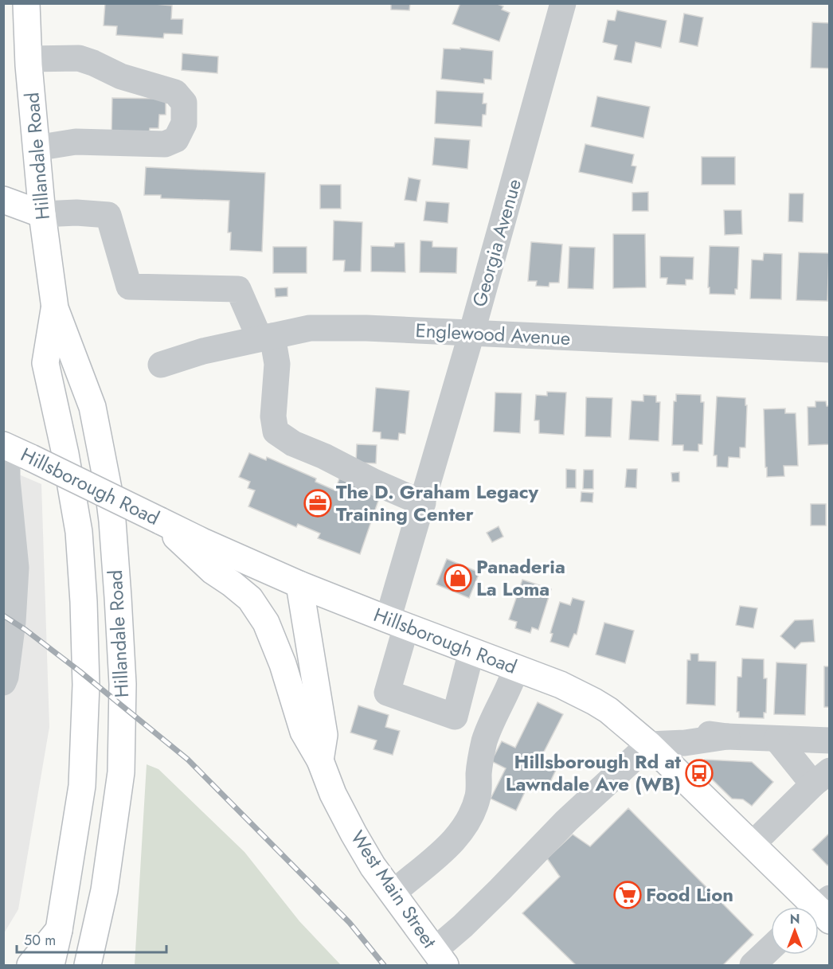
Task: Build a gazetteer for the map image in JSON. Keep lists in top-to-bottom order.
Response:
{
  "streets": {
    "main road": ["Hillandale Road", "Hillsborough Road", "West Main Street"],
    "street": ["Georgia Avenue", "Englewood Avenue"]
  },
  "crossings": [
    ["Georgia Avenue", "Englewood Avenue"],
    ["Georgia Avenue", "Hillsborough Road"],
    ["Hillsborough Road", "West Main Street"]
  ],
  "places": {
    "office": ["The D. Graham Legacy Training Center"],
    "shop": ["Panaderia La Loma"],
    "bus stop": ["Hillsborough Rd at Lawndale Ave (WB)"],
    "supermarket": ["Food Lion"]
  },
  "scale_bar": "50 m",
  "north": "top"
}
